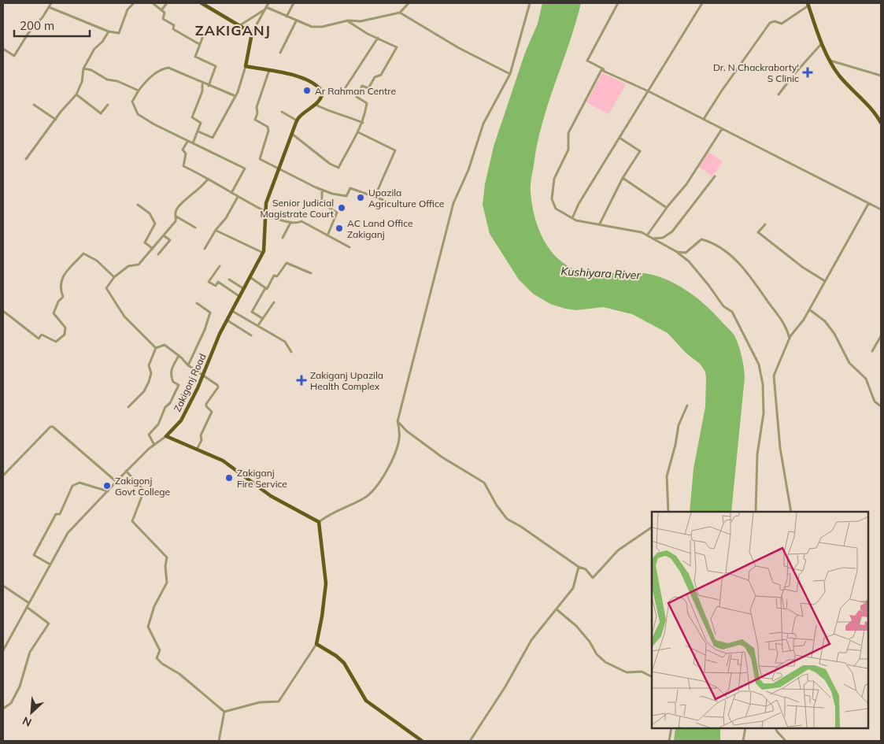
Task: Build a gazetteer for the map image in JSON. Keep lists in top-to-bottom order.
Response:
{
  "streets": {
    "main road": ["Zakigonj Road"]
  },
  "districts": ["ZAKIGANJ"],
  "water": ["Kushiyara River"],
  "places": {
    "health": ["Dr. N Chackraborty' S Clinic", "Zakiganj Upazila Health Complex"],
    "other": [
      "Ar Rahman Centre",
      "Upazila Agriculture Office",
      "Senior Judicial Magistrate Court",
      "AC Land Office Zakiganj",
      "Zakiganj Fire Service",
      "Zakigonj Govt College"
    ]
  },
  "scale_bar": "200 m",
  "north": "bottom left"
}
